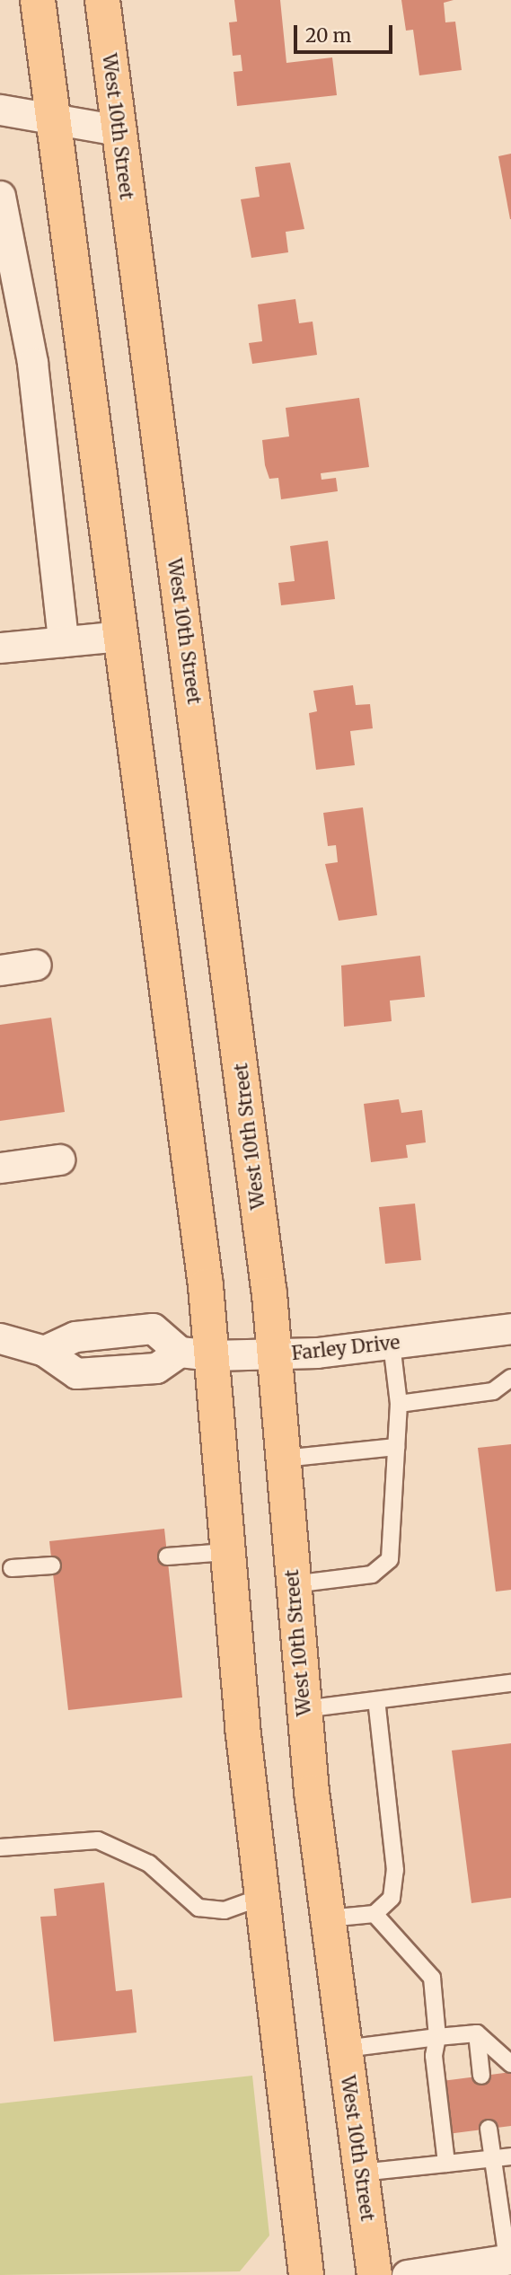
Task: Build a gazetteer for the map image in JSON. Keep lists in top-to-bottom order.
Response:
{
  "streets": {
    "main road": ["West 10th Street"],
    "street": ["Farley Drive"]
  },
  "crossings": [
    ["West 10th Street", "Farley Drive"]
  ],
  "scale_bar": "20 m"
}
